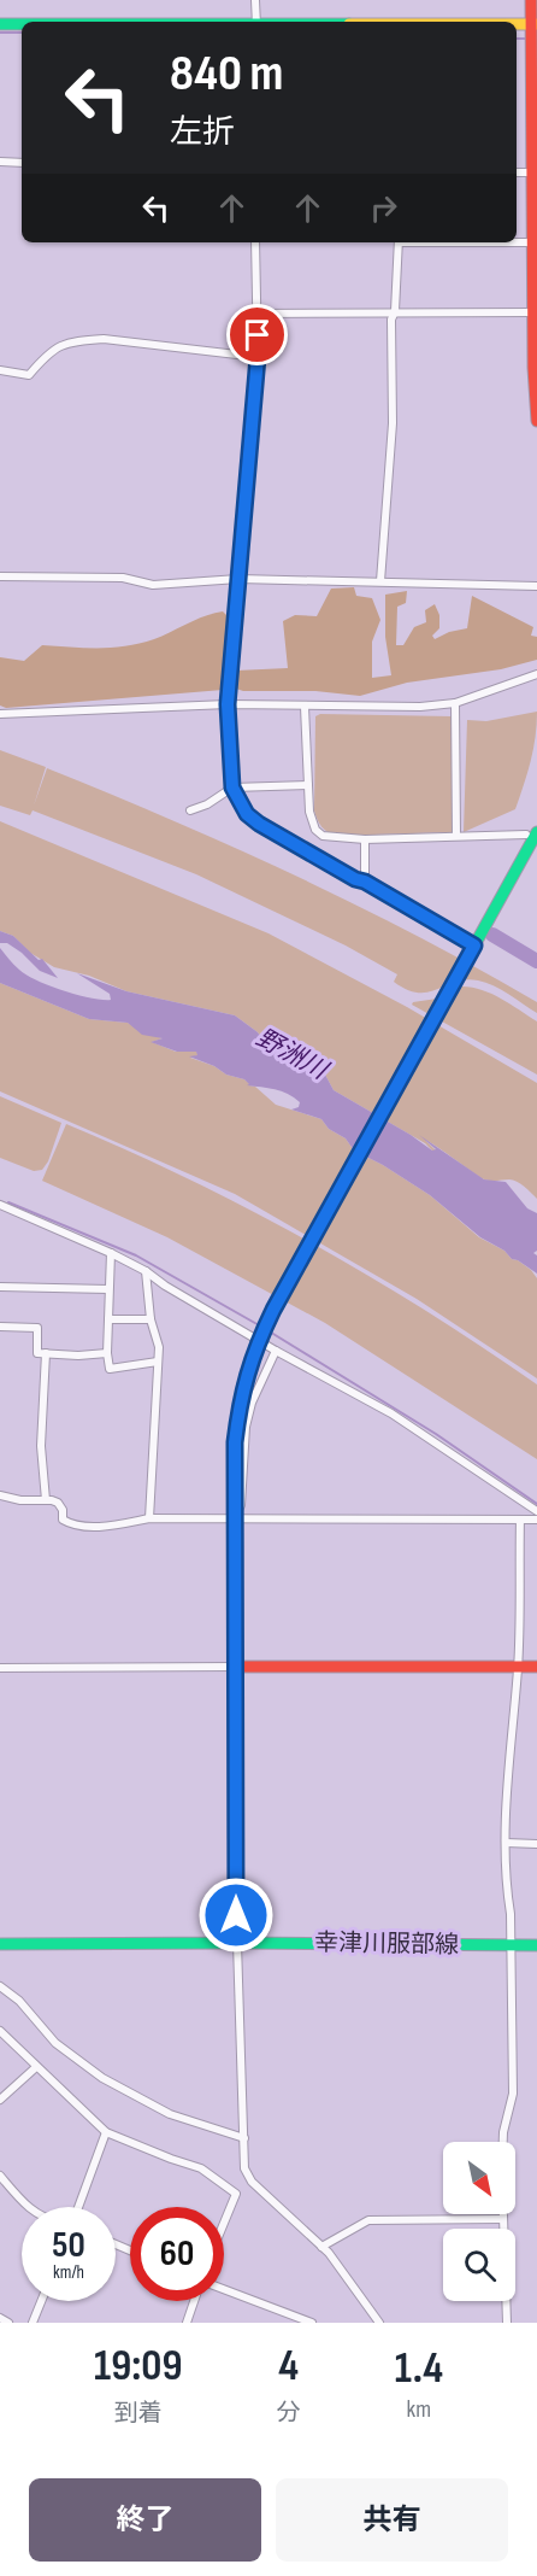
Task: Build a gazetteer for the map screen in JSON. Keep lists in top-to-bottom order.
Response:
{
  "streets": {
    "main road": ["幸津川服部線"]
  },
  "water": ["野洲川"],
  "north": "bottom right",
  "page": {
    "turn": ["840 m", "左折"],
    "speed": "50 km/h",
    "limit": "60",
    "eta": [
      "19:09",
      "到着",
      "4",
      "分",
      "1.4",
      "km"
    ],
    "buttons": ["終了", "共有"]
  }
}
